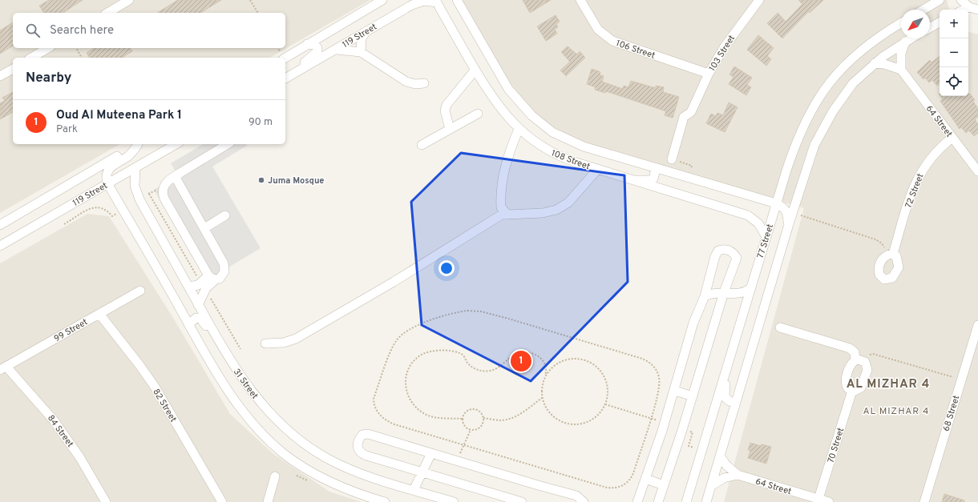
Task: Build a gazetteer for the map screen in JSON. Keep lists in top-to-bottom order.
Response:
{
  "streets": {
    "street": [
      "119 Street",
      "106 Street",
      "103 Street",
      "64 Street",
      "108 Street",
      "72 Street",
      "77 Street",
      "99 Street",
      "31 Street",
      "82 Street",
      "68 Street",
      "84 Street",
      "70 Street"
    ]
  },
  "crossings": [
    ["119 Street", "108 Street"],
    ["119 Street", "31 Street"],
    ["106 Street", "103 Street"],
    ["64 Street", "72 Street"],
    ["64 Street", "77 Street"],
    ["64 Street", "70 Street"],
    ["108 Street", "77 Street"],
    ["99 Street", "82 Street"],
    ["99 Street", "84 Street"]
  ],
  "districts": ["AL MIZHAR 4", "AL MIZHAR 4"],
  "places": ["Juma Mosque"],
  "north": "bottom left",
  "page": {
    "map_buttons": ["+", "−"],
    "search": "Search here",
    "heading": "Nearby",
    "list": [
      {
        "mark": "1",
        "name": "Oud Al Muteena Park 1",
        "note": "Park",
        "value": "90 m"
      }
    ],
    "pins": "1"
  }
}
